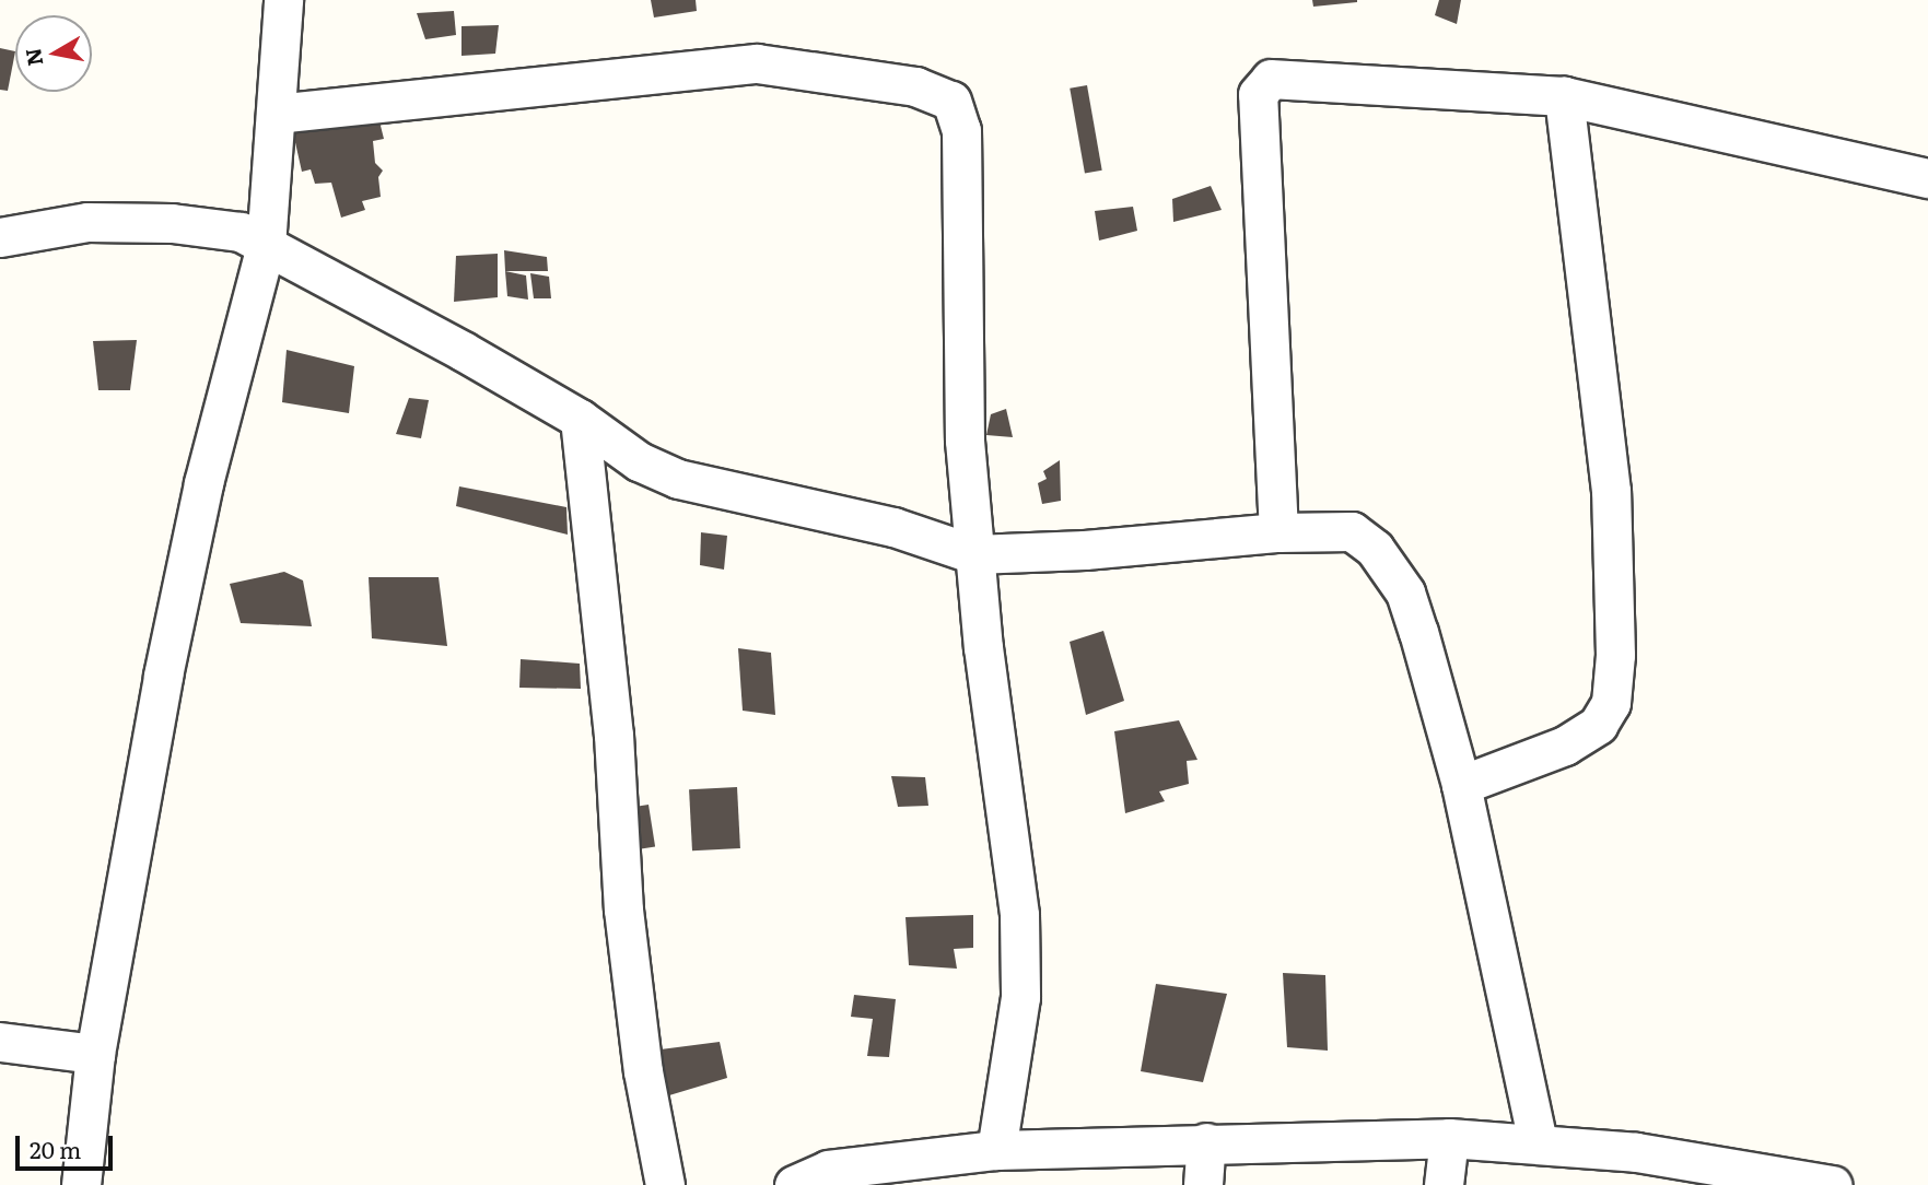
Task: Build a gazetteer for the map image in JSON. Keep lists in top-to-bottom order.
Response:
{
  "scale_bar": "20 m",
  "north": "left"
}
